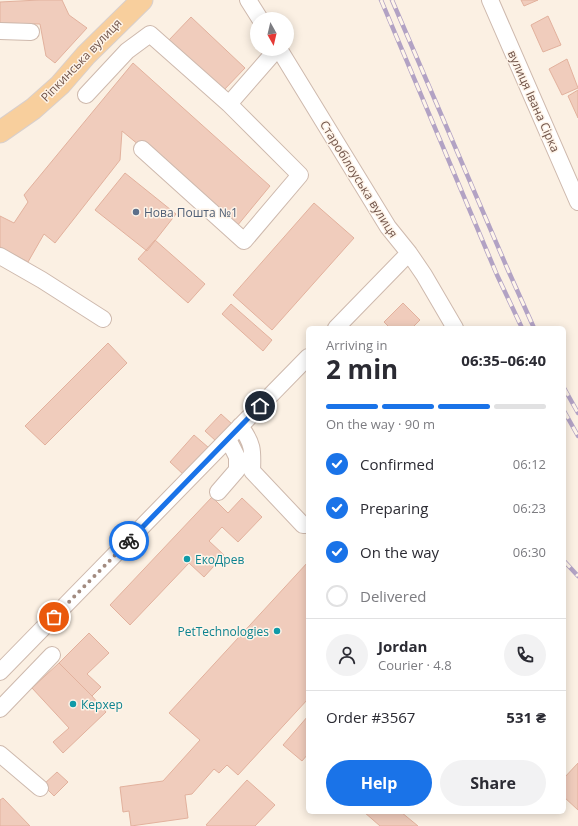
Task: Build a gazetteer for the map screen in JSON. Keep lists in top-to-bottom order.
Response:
{
  "streets": {
    "main road": ["Ріпкинська вулиця"],
    "street": ["вулиця Івана Сірка", "Старобілоуська вулиця"]
  },
  "places": [
    "Нова Пошта №1",
    "ЕкоДрев",
    "PetTechnologies",
    "Керхер"
  ],
  "north": "bottom",
  "page": {
    "heading": ["2 min", "Arriving in", "06:35–06:40"],
    "panel": [
      "Jordan",
      "Courier · 4.8",
      "Order #3567",
      "531 ₴"
    ],
    "bar": "On the way · 90 m",
    "list": [
      ["Confirmed", "06:12"],
      ["Preparing", "06:23"],
      ["On the way", "06:30"],
      "Delivered"
    ],
    "buttons": ["Help", "Share"]
  }
}
